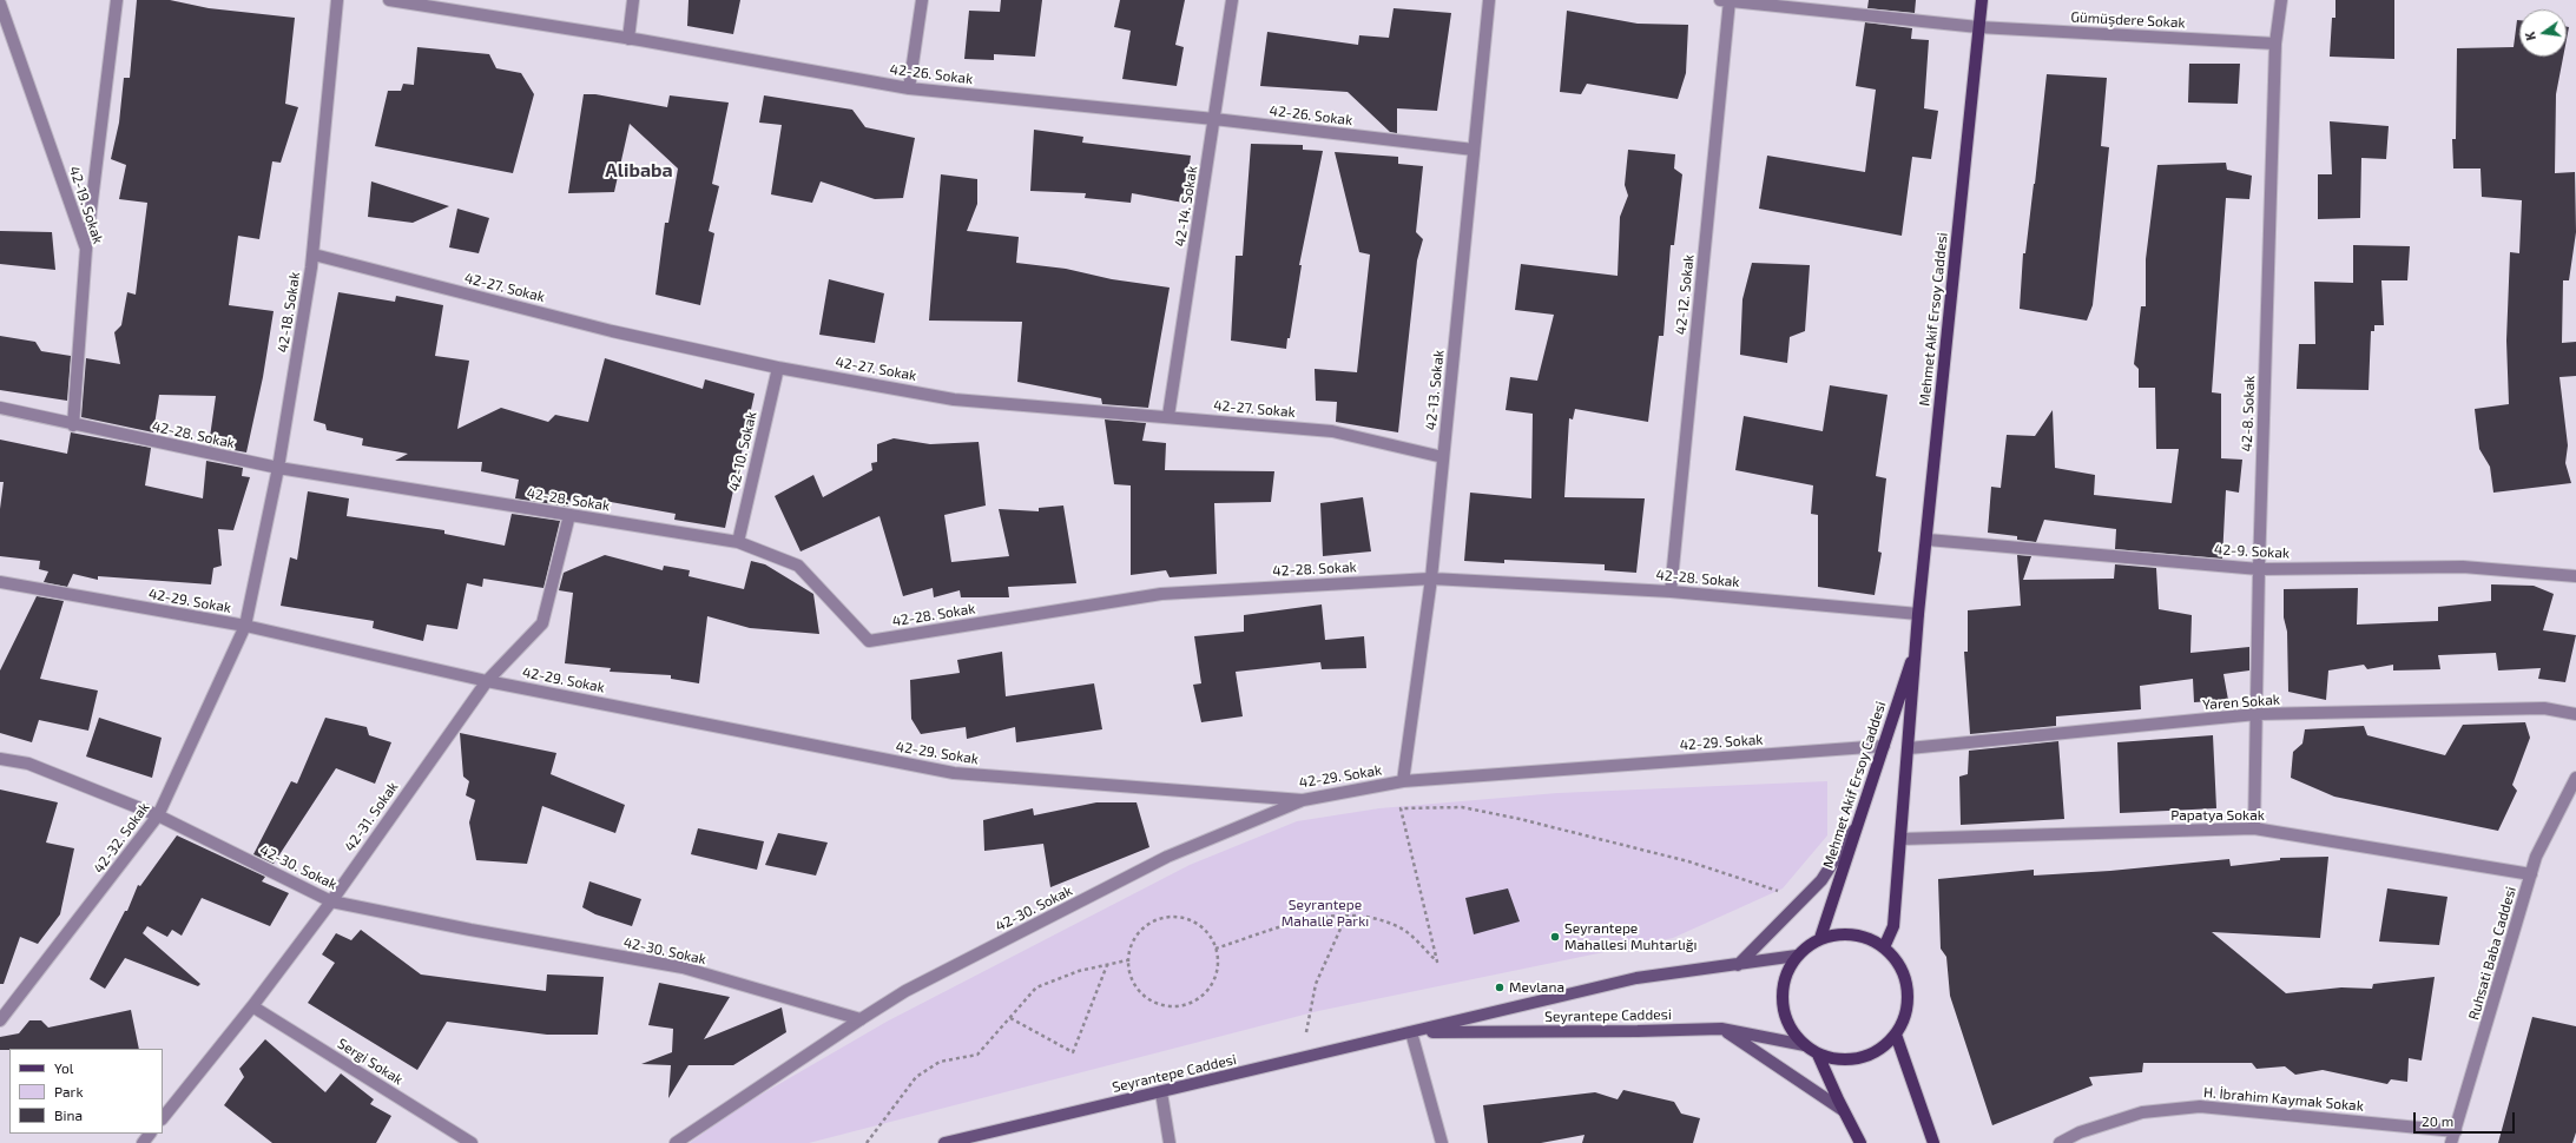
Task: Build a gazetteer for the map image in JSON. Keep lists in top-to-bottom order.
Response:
{
  "streets": {
    "main road": ["Mehmet Akif Ersoy Caddesi"],
    "street": [
      "Gümüşdere Sokak",
      "42-26. Sokak",
      "42-19. Sokak",
      "42-14. Sokak",
      "42-27. Sokak",
      "42-12. Sokak",
      "42-18. Sokak",
      "42-13. Sokak",
      "42-8. Sokak",
      "42-28. Sokak",
      "42-10. Sokak",
      "42-9. Sokak",
      "42-29. Sokak",
      "Yaren Sokak",
      "Papatya Sokak",
      "42-31. Sokak",
      "42-32. Sokak",
      "42-30. Sokak",
      "Ruhsati Baba Caddesi",
      "Seyrantepe Caddesi",
      "Sergi Sokak",
      "H. İbrahim Kaymak Sokak"
    ]
  },
  "crossings": [
    ["Gümüşdere Sokak", "42-12. Sokak"],
    ["Gümüşdere Sokak", "Mehmet Akif Ersoy Caddesi"],
    ["Gümüşdere Sokak", "42-8. Sokak"],
    ["42-26. Sokak", "42-14. Sokak"],
    ["42-26. Sokak", "42-13. Sokak"],
    ["42-19. Sokak", "42-28. Sokak"],
    ["42-14. Sokak", "42-27. Sokak"],
    ["42-27. Sokak", "42-18. Sokak"],
    ["42-27. Sokak", "42-13. Sokak"],
    ["42-27. Sokak", "42-10. Sokak"],
    ["42-12. Sokak", "42-28. Sokak"],
    ["42-18. Sokak", "42-28. Sokak"],
    ["42-18. Sokak", "42-29. Sokak"],
    ["42-18. Sokak", "42-32. Sokak"],
    ["Mehmet Akif Ersoy Caddesi", "42-28. Sokak"],
    ["Mehmet Akif Ersoy Caddesi", "42-9. Sokak"],
    ["Mehmet Akif Ersoy Caddesi", "42-29. Sokak"],
    ["Mehmet Akif Ersoy Caddesi", "Yaren Sokak"],
    ["Mehmet Akif Ersoy Caddesi", "Papatya Sokak"],
    ["Mehmet Akif Ersoy Caddesi", "Seyrantepe Caddesi"],
    ["42-13. Sokak", "42-28. Sokak"],
    ["42-13. Sokak", "42-29. Sokak"],
    ["42-8. Sokak", "42-9. Sokak"],
    ["42-8. Sokak", "Yaren Sokak"],
    ["42-8. Sokak", "Papatya Sokak"],
    ["42-28. Sokak", "42-10. Sokak"],
    ["42-28. Sokak", "42-31. Sokak"],
    ["42-29. Sokak", "42-31. Sokak"],
    ["42-29. Sokak", "42-32. Sokak"],
    ["42-29. Sokak", "42-30. Sokak"],
    ["Papatya Sokak", "Ruhsati Baba Caddesi"],
    ["42-31. Sokak", "42-30. Sokak"],
    ["42-31. Sokak", "Sergi Sokak"],
    ["42-32. Sokak", "42-30. Sokak"],
    ["Ruhsati Baba Caddesi", "H. İbrahim Kaymak Sokak"]
  ],
  "districts": ["Alibaba"],
  "parks": ["Seyrantepe Mahalle Parkı"],
  "places": ["Seyrantepe Mahallesi Muhtarlığı", "Mevlana"],
  "legend": ["Yol", "Park", "Bina"],
  "scale_bar": "20 m",
  "north": "left"
}
